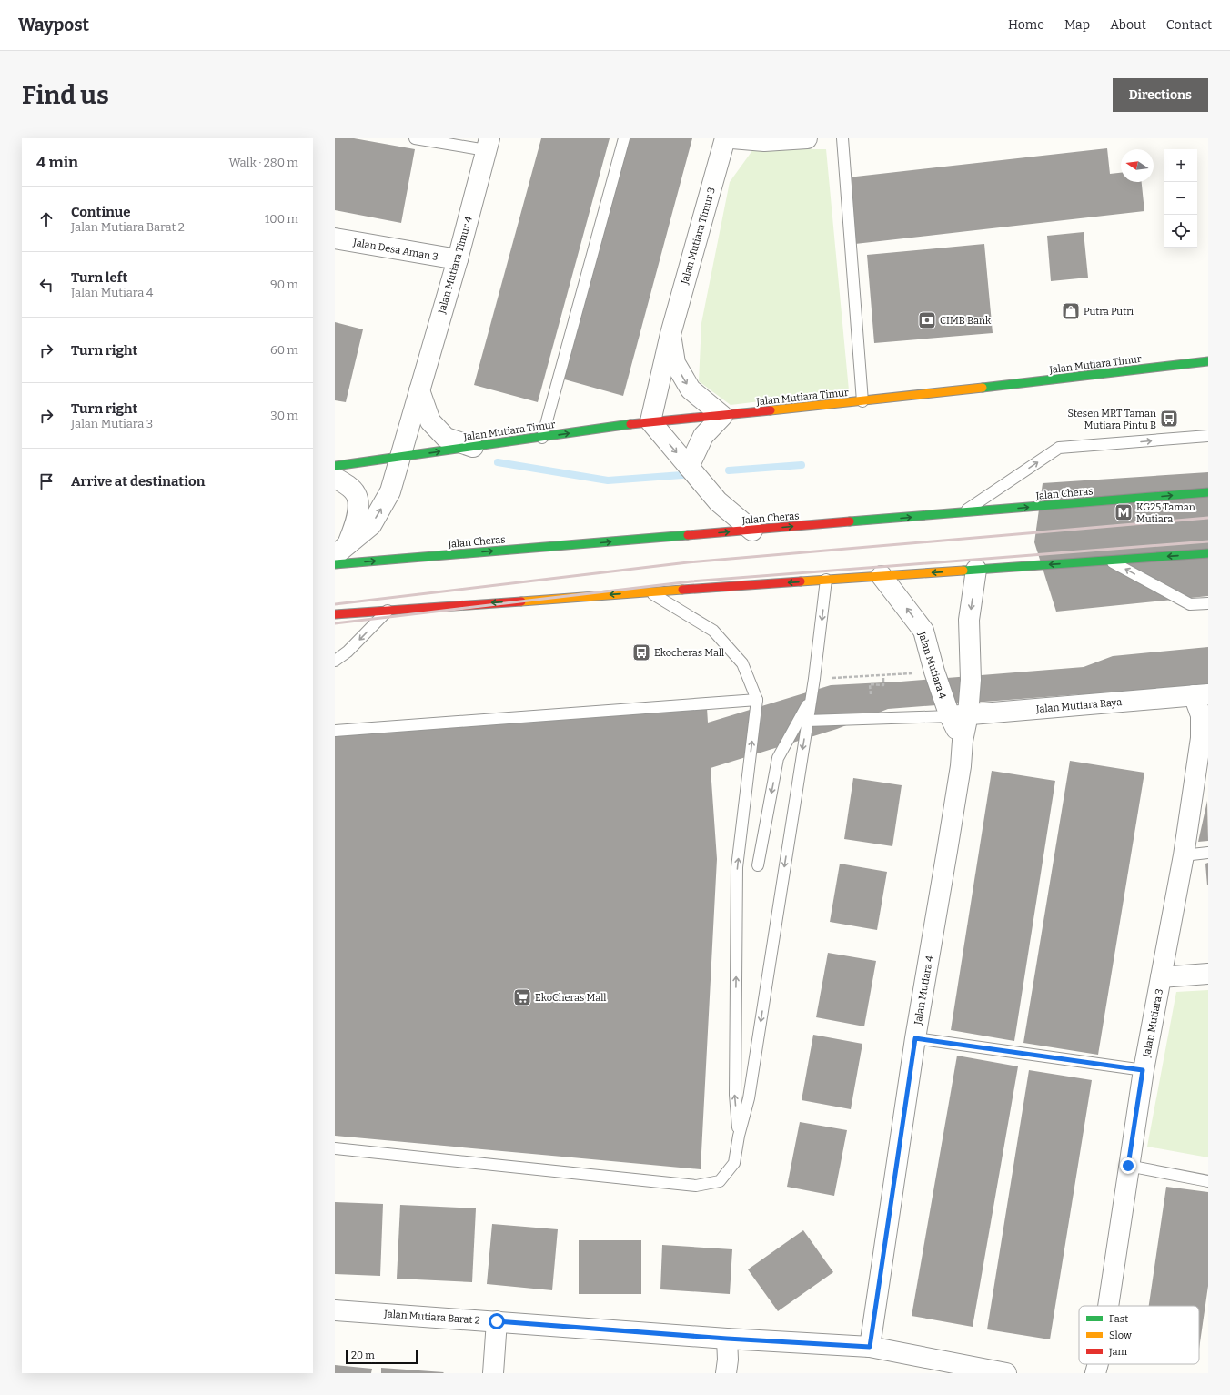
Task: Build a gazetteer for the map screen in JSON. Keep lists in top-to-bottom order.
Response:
{
  "streets": {
    "main road": ["Jalan Mutiara Timur", "Jalan Cheras"],
    "street": [
      "Jalan Mutiara Timur 3",
      "Jalan Desa Aman 3",
      "Jalan Mutiara Timur 4",
      "Jalan Mutiara 4",
      "Jalan Mutiara Raya",
      "Jalan Mutiara 3",
      "Jalan Mutiara Barat 2"
    ]
  },
  "crossings": [
    ["Jalan Mutiara Timur 3", "Jalan Mutiara Timur"],
    ["Jalan Desa Aman 3", "Jalan Mutiara Timur 4"],
    ["Jalan Mutiara Timur 4", "Jalan Mutiara Timur"],
    ["Jalan Mutiara 4", "Jalan Mutiara Raya"],
    ["Jalan Mutiara 4", "Jalan Mutiara Barat 2"],
    ["Jalan Mutiara Raya", "Jalan Mutiara 3"]
  ],
  "places": {
    "shop": ["Putra Putri"],
    "bank": ["CIMB Bank"],
    "bus stop": ["Stesen MRT Taman Mutiara Pintu B", "Ekocheras Mall"],
    "metro station": ["KG25 Taman Mutiara"],
    "supermarket": ["EkoCheras Mall"]
  },
  "legend": ["Fast", "Slow", "Jam"],
  "scale_bar": "20 m",
  "north": "left",
  "page": {
    "header": "Waypost",
    "nav": [
      "Home",
      "Map",
      "About",
      "Contact"
    ],
    "buttons": "Directions",
    "title": "Find us",
    "heading": ["4 min", "Walk · 280 m"],
    "map_buttons": ["+", "−"],
    "list": [
      ["Continue", "Jalan Mutiara Barat 2", "100 m"],
      ["Turn left", "Jalan Mutiara 4", "90 m"],
      ["Turn right", "60 m"],
      ["Turn right", "Jalan Mutiara 3", "30 m"],
      "Arrive at destination"
    ],
    "scale": "20 m"
  }
}
